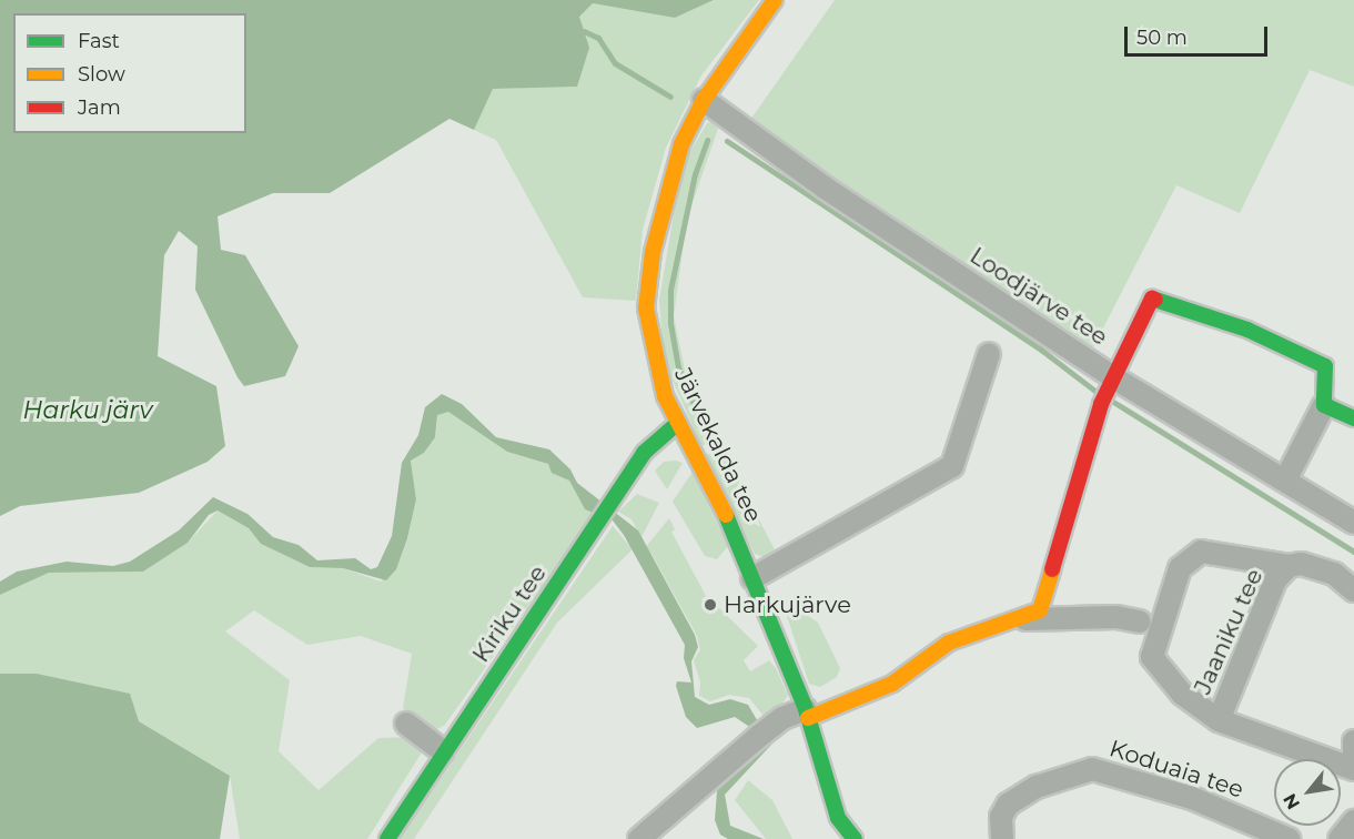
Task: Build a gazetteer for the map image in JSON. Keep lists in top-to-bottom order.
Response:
{
  "streets": {
    "street": [
      "Loodjärve tee",
      "Järvekalda tee",
      "Kiriku tee",
      "Jaaniku tee",
      "Koduaia tee"
    ]
  },
  "crossings": [
    ["Loodjärve tee", "Järvekalda tee"],
    ["Järvekalda tee", "Kiriku tee"]
  ],
  "water": ["Harku järv"],
  "places": ["Harkujärve"],
  "legend": ["Fast", "Slow", "Jam"],
  "scale_bar": "50 m",
  "north": "bottom left"
}
